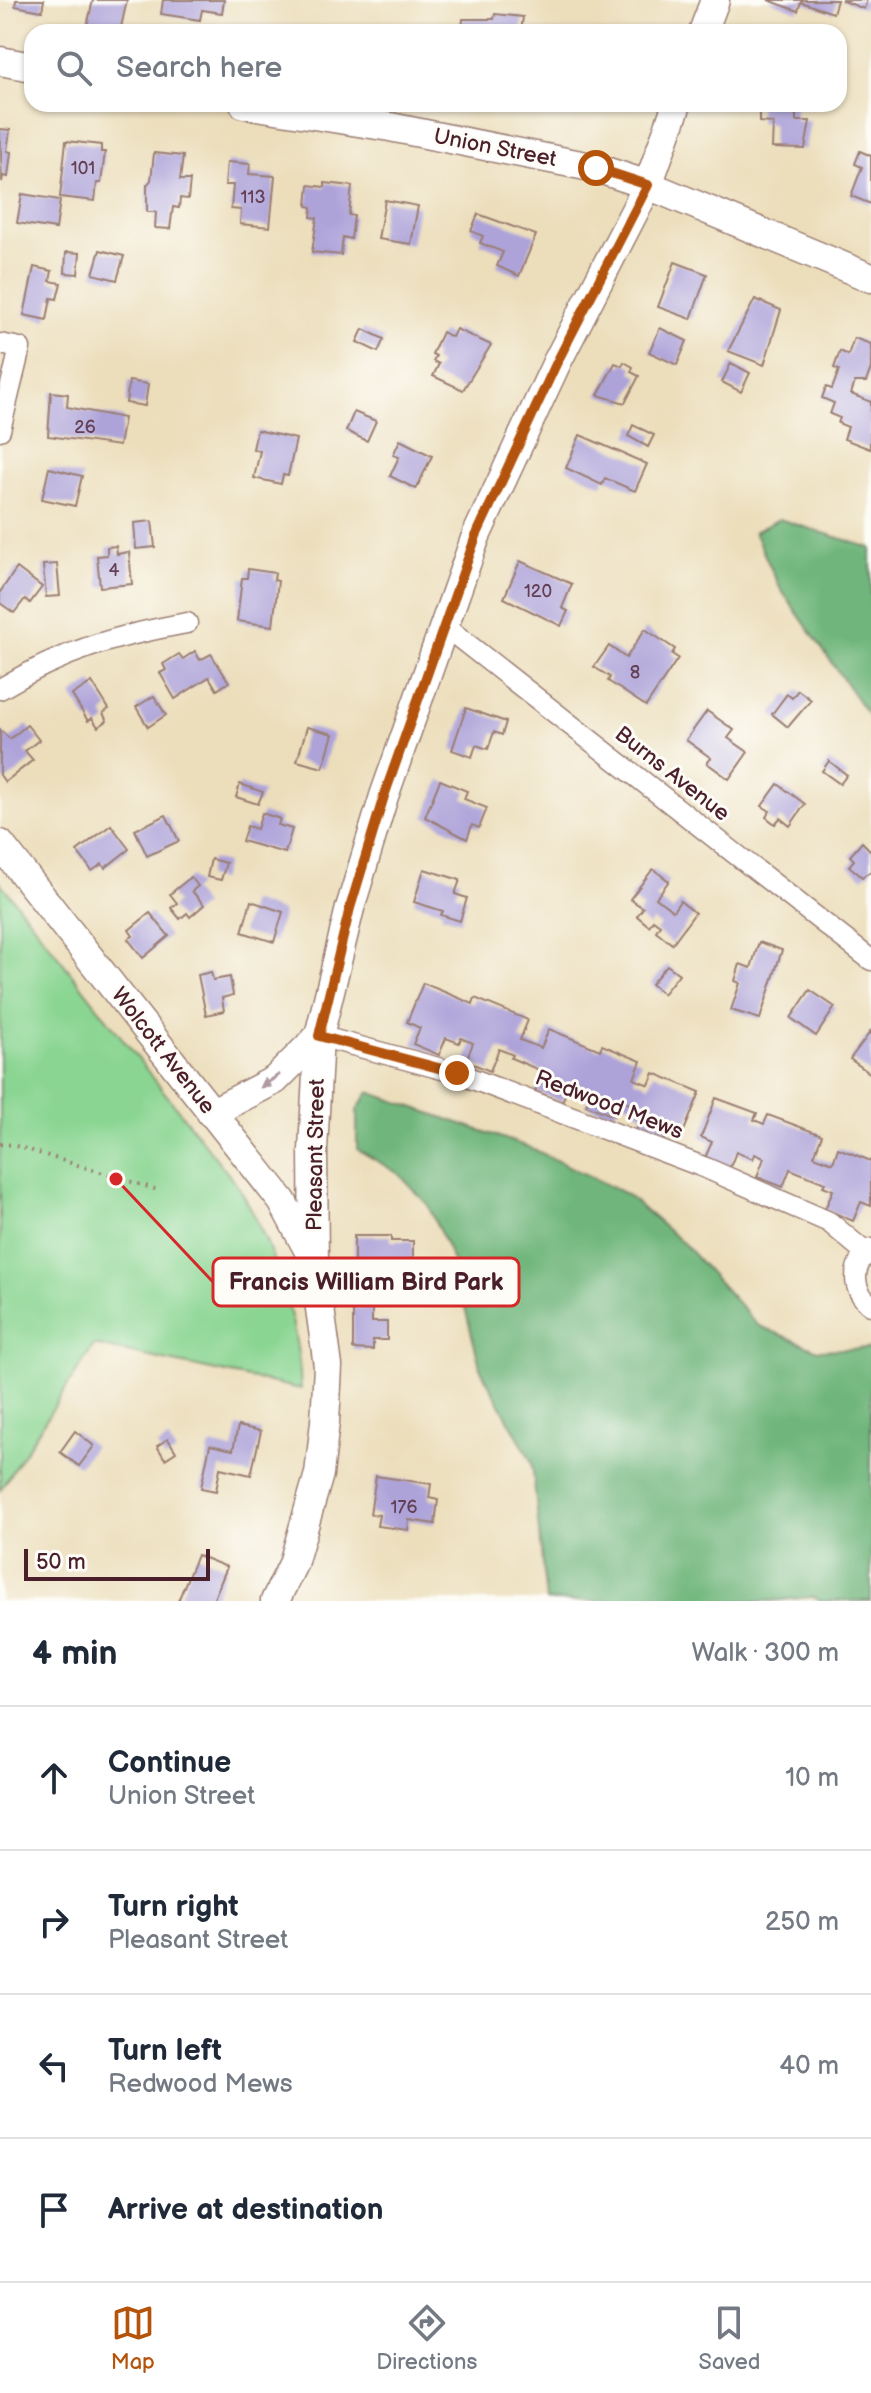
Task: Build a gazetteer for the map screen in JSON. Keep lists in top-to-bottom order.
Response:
{
  "streets": {
    "street": [
      "Union Street",
      "Burns Avenue",
      "Wolcott Avenue",
      "Redwood Mews",
      "Pleasant Street"
    ]
  },
  "crossings": [
    ["Union Street", "Pleasant Street"],
    ["Burns Avenue", "Pleasant Street"],
    ["Wolcott Avenue", "Pleasant Street"],
    ["Redwood Mews", "Pleasant Street"]
  ],
  "places": ["Francis William Bird Park"],
  "house_numbers": [
    "101",
    "113",
    "26",
    "4",
    "120",
    "8",
    "176"
  ],
  "scale_bar": "50 m",
  "page": {
    "search": "Search here",
    "scale": "50 m",
    "heading": ["4 min", "Walk · 300 m"],
    "list": [
      ["Continue", "Union Street", "10 m"],
      ["Turn right", "Pleasant Street", "250 m"],
      ["Turn left", "Redwood Mews", "40 m"],
      "Arrive at destination"
    ],
    "nav": ["Map", "Directions", "Saved"]
  }
}
